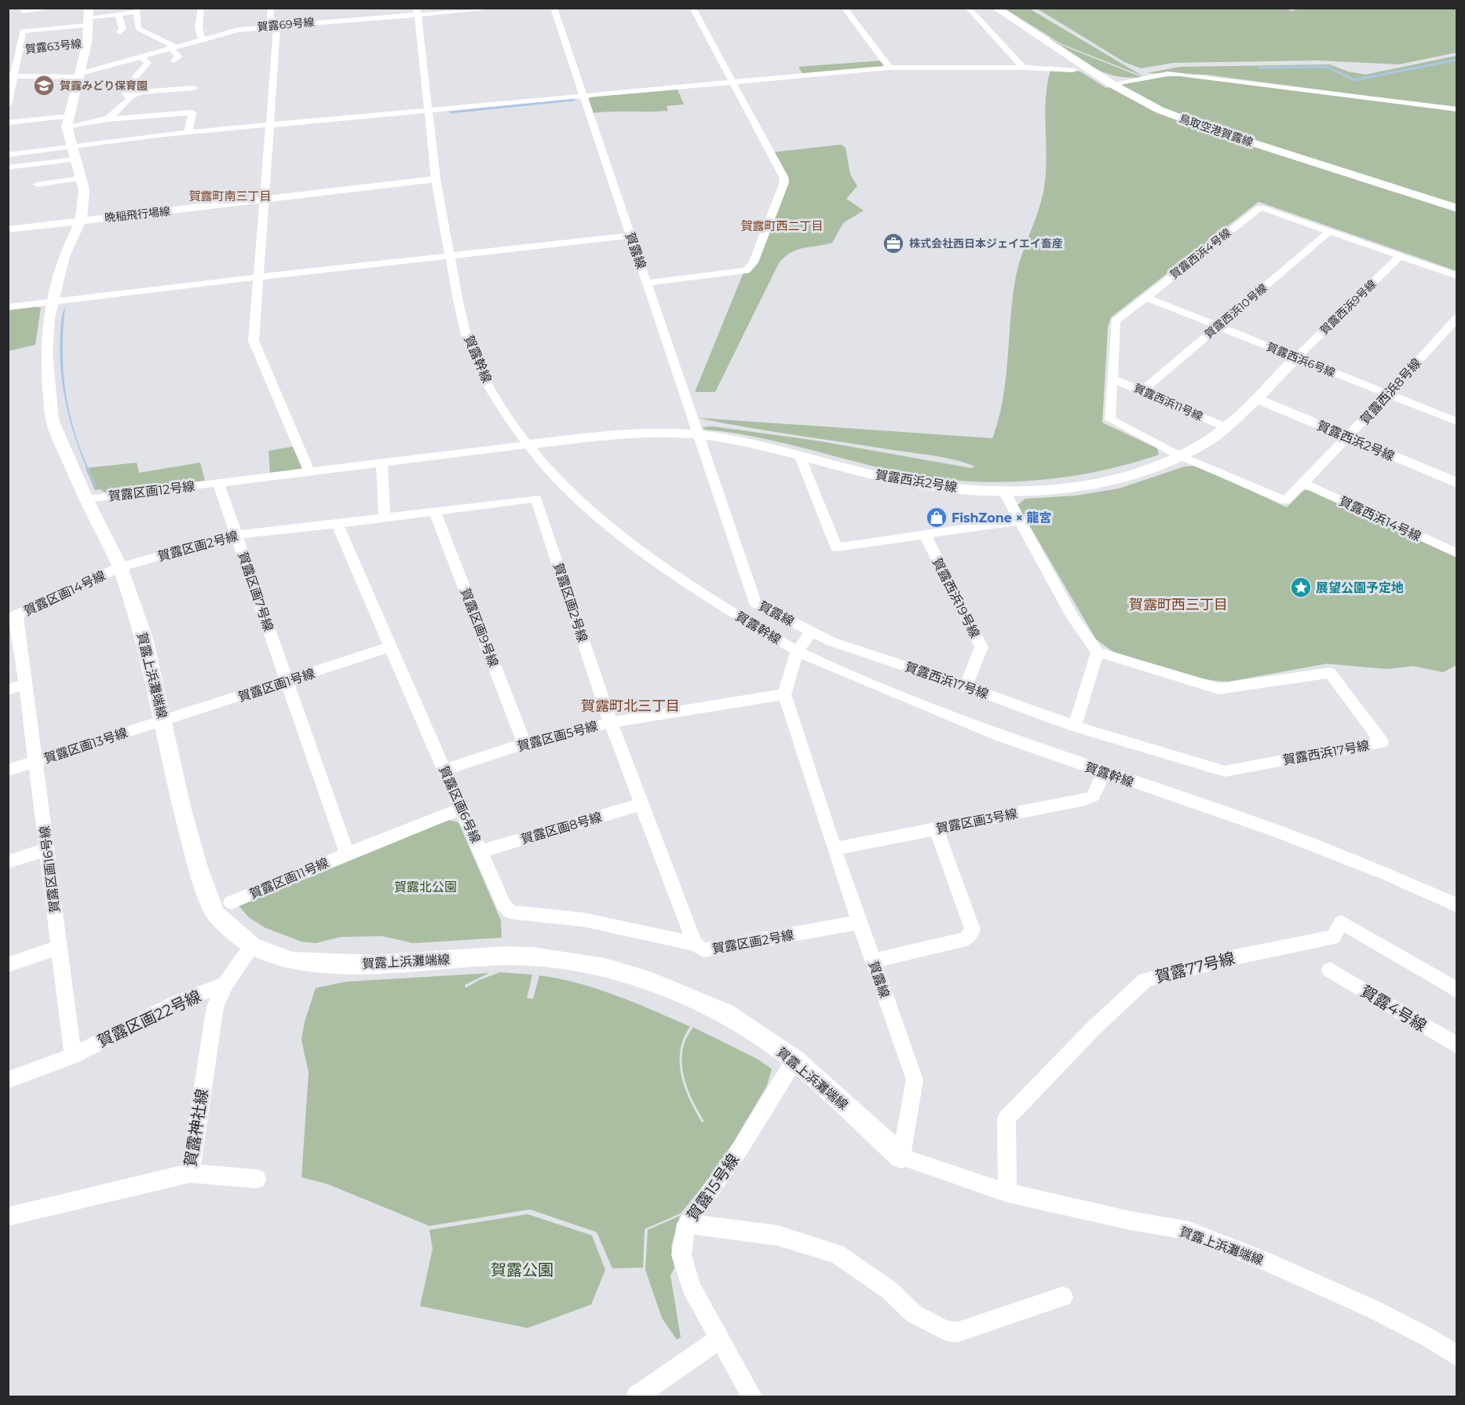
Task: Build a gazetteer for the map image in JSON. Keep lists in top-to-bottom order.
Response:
{
  "streets": {
    "main road": ["鳥取空港賀露線"],
    "street": [
      "賀露69号線",
      "賀露63号線",
      "晩稲飛行場線",
      "賀露線",
      "賀露西浜4号線",
      "賀露西浜9号線",
      "賀露西浜10号線",
      "賀露幹線",
      "賀露西浜6号線",
      "賀露西浜8号線",
      "賀露西浜11号線",
      "賀露西浜2号線",
      "賀露区画12号線",
      "賀露西浜14号線",
      "賀露区画2号線",
      "賀露区画7号線",
      "賀露区画14号線",
      "賀露西浜19号線",
      "賀露区画9号線",
      "賀露上浜灘端線",
      "賀露西浜17号線",
      "賀露区画1号線",
      "賀露区画5号線",
      "賀露区画13号線",
      "賀露区画6号線",
      "賀露区画3号線",
      "賀露区画8号線",
      "賀露区画16号線",
      "賀露区画11号線",
      "賀露77号線",
      "賀露4号線",
      "賀露区画22号線",
      "賀露神社線",
      "賀露15号線"
    ]
  },
  "crossings": [
    ["賀露69号線", "賀露幹線"],
    ["賀露69号線", "賀露上浜灘端線"],
    ["賀露63号線", "賀露上浜灘端線"],
    ["晩稲飛行場線", "賀露幹線"],
    ["晩稲飛行場線", "賀露上浜灘端線"],
    ["賀露線", "賀露幹線"],
    ["賀露線", "賀露西浜2号線"],
    ["賀露線", "賀露区画2号線"],
    ["賀露線", "賀露上浜灘端線"],
    ["賀露線", "賀露西浜17号線"],
    ["賀露線", "賀露区画5号線"],
    ["賀露線", "賀露区画3号線"],
    ["賀露西浜4号線", "賀露西浜9号線"],
    ["賀露西浜4号線", "賀露西浜10号線"],
    ["賀露西浜4号線", "賀露西浜6号線"],
    ["賀露西浜4号線", "賀露西浜8号線"],
    ["賀露西浜4号線", "賀露西浜11号線"],
    ["賀露西浜4号線", "賀露西浜2号線"],
    ["賀露西浜9号線", "賀露西浜6号線"],
    ["賀露西浜9号線", "賀露西浜2号線"],
    ["賀露西浜10号線", "賀露西浜6号線"],
    ["賀露西浜10号線", "賀露西浜11号線"],
    ["賀露幹線", "賀露西浜2号線"],
    ["賀露幹線", "賀露区画3号線"],
    ["賀露西浜6号線", "賀露西浜8号線"],
    ["賀露西浜6号線", "賀露西浜2号線"],
    ["賀露西浜8号線", "賀露西浜2号線"],
    ["賀露西浜8号線", "賀露西浜14号線"],
    ["賀露西浜11号線", "賀露西浜2号線"],
    ["賀露区画12号線", "賀露区画7号線"],
    ["賀露区画12号線", "賀露上浜灘端線"],
    ["賀露区画2号線", "賀露区画7号線"],
    ["賀露区画2号線", "賀露区画14号線"],
    ["賀露区画2号線", "賀露区画9号線"],
    ["賀露区画2号線", "賀露上浜灘端線"],
    ["賀露区画2号線", "賀露区画5号線"],
    ["賀露区画2号線", "賀露区画6号線"],
    ["賀露区画2号線", "賀露区画8号線"],
    ["賀露区画7号線", "賀露区画1号線"],
    ["賀露区画7号線", "賀露区画11号線"],
    ["賀露区画14号線", "賀露上浜灘端線"],
    ["賀露区画14号線", "賀露区画16号線"],
    ["賀露西浜19号線", "賀露西浜17号線"],
    ["賀露区画9号線", "賀露区画5号線"],
    ["賀露上浜灘端線", "賀露区画1号線"],
    ["賀露上浜灘端線", "賀露区画13号線"],
    ["賀露上浜灘端線", "賀露77号線"],
    ["賀露上浜灘端線", "賀露神社線"],
    ["賀露上浜灘端線", "賀露15号線"],
    ["賀露区画1号線", "賀露区画13号線"],
    ["賀露区画1号線", "賀露区画6号線"],
    ["賀露区画5号線", "賀露区画6号線"],
    ["賀露区画13号線", "賀露区画16号線"],
    ["賀露区画6号線", "賀露区画8号線"],
    ["賀露区画16号線", "賀露区画22号線"],
    ["賀露区画22号線", "賀露神社線"]
  ],
  "districts": [
    "賀露町南三丁目",
    "賀露町西二丁目",
    "賀露町西三丁目",
    "賀露町北三丁目"
  ],
  "parks": ["賀露北公園", "賀露公園"],
  "places": {
    "school or university": ["賀露みどり保育園"],
    "office": ["株式会社西日本ジェイエイ畜産"],
    "shop": ["FishZone × 龍宮"],
    "place": ["展望公園予定地"]
  }
}
